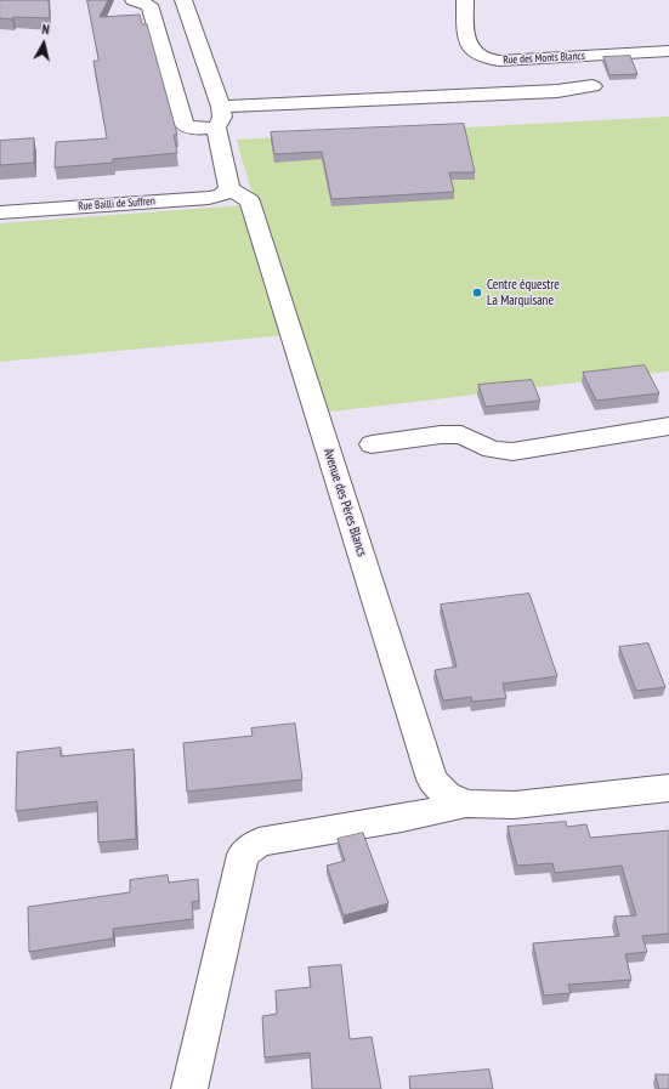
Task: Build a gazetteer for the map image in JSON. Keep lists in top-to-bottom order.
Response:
{
  "streets": {
    "street": ["Rue des Monts Blancs", "Rue Bailli de Suffren", "Avenue des Pères Blancs"]
  },
  "crossings": [
    ["Rue Bailli de Suffren", "Avenue des Pères Blancs"]
  ],
  "places": ["Centre équestre La Marquisane"],
  "north": "top"
}
